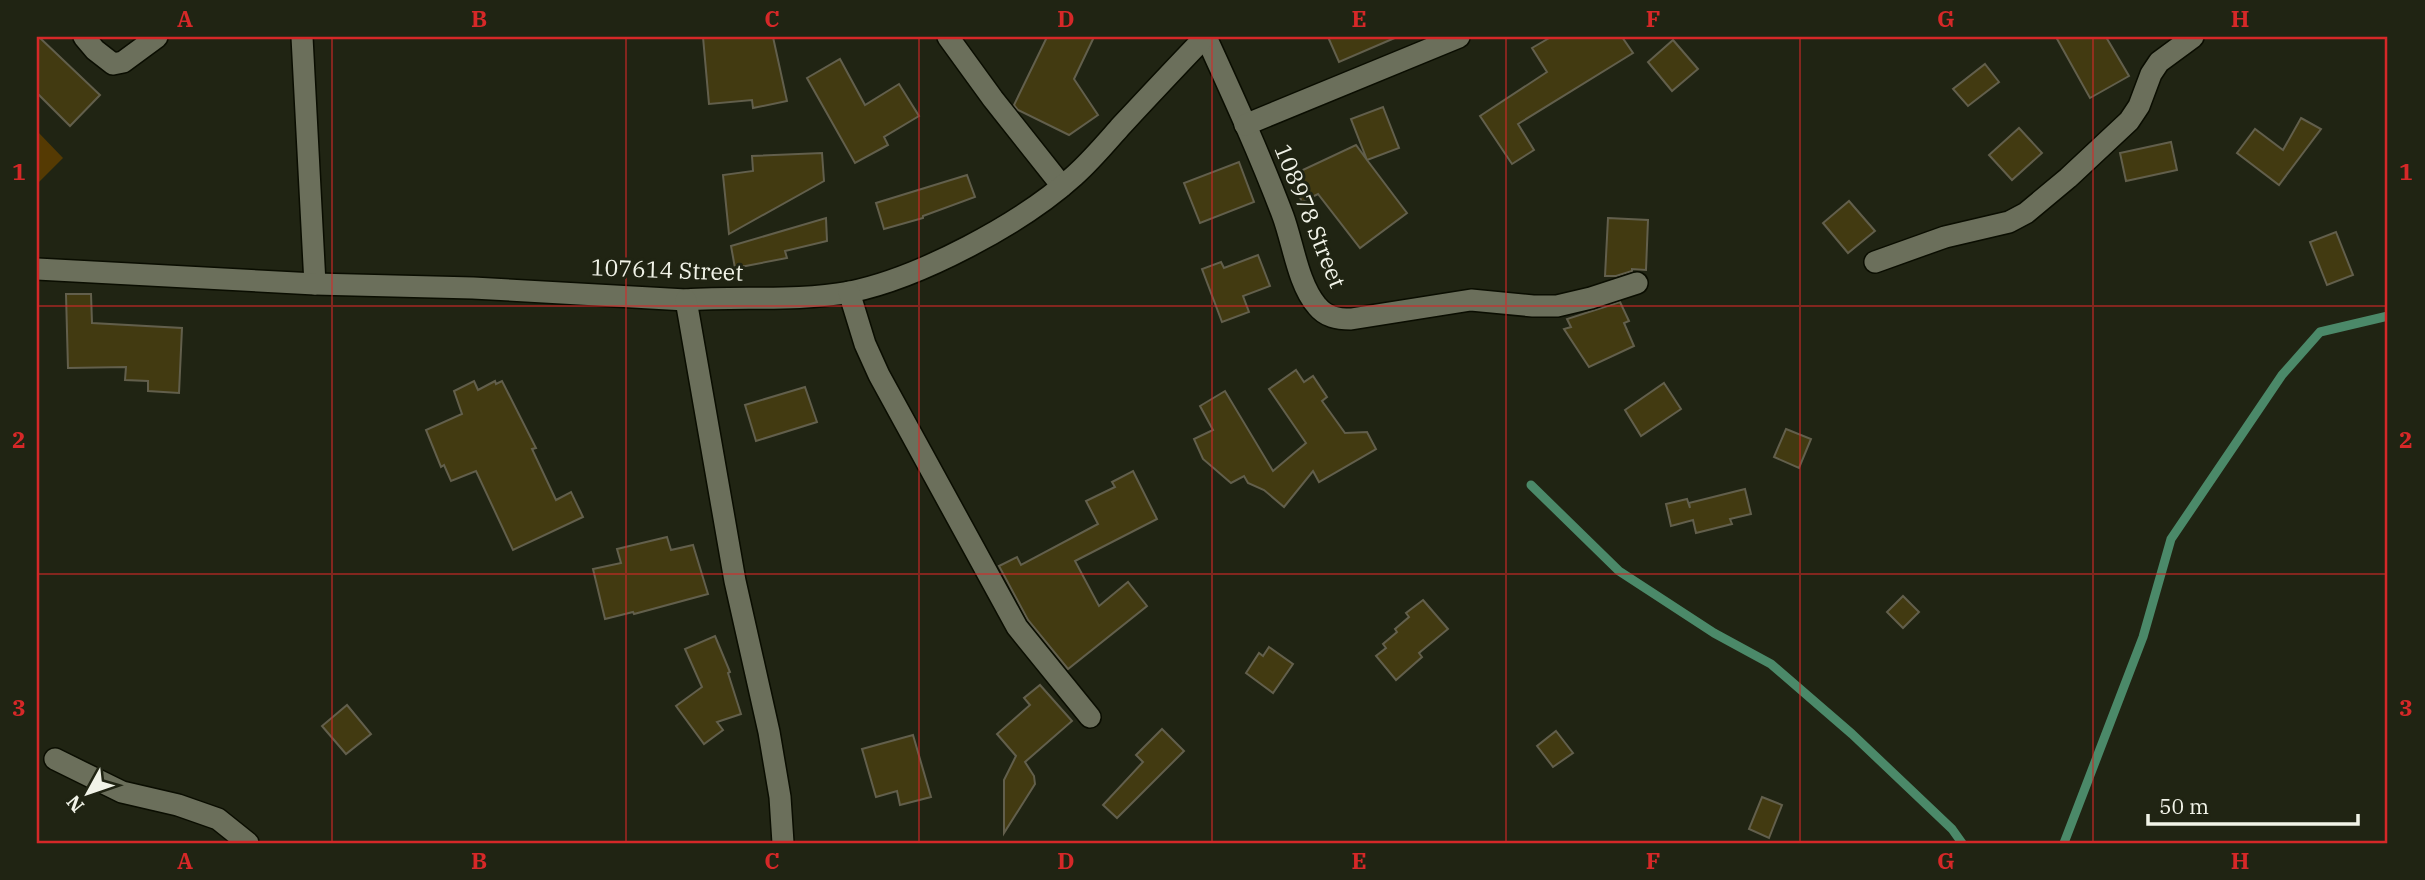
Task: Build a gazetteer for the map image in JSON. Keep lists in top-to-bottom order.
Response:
{
  "streets": {
    "street": ["108978 Street", "107614 Street"]
  },
  "crossings": [
    ["108978 Street", "107614 Street"]
  ],
  "scale_bar": "50 m",
  "north": "bottom left",
  "grid": {
    "columns": [
      "A",
      "B",
      "C",
      "D",
      "E",
      "F",
      "G",
      "H"
    ],
    "rows": ["1", "2", "3"]
  }
}
